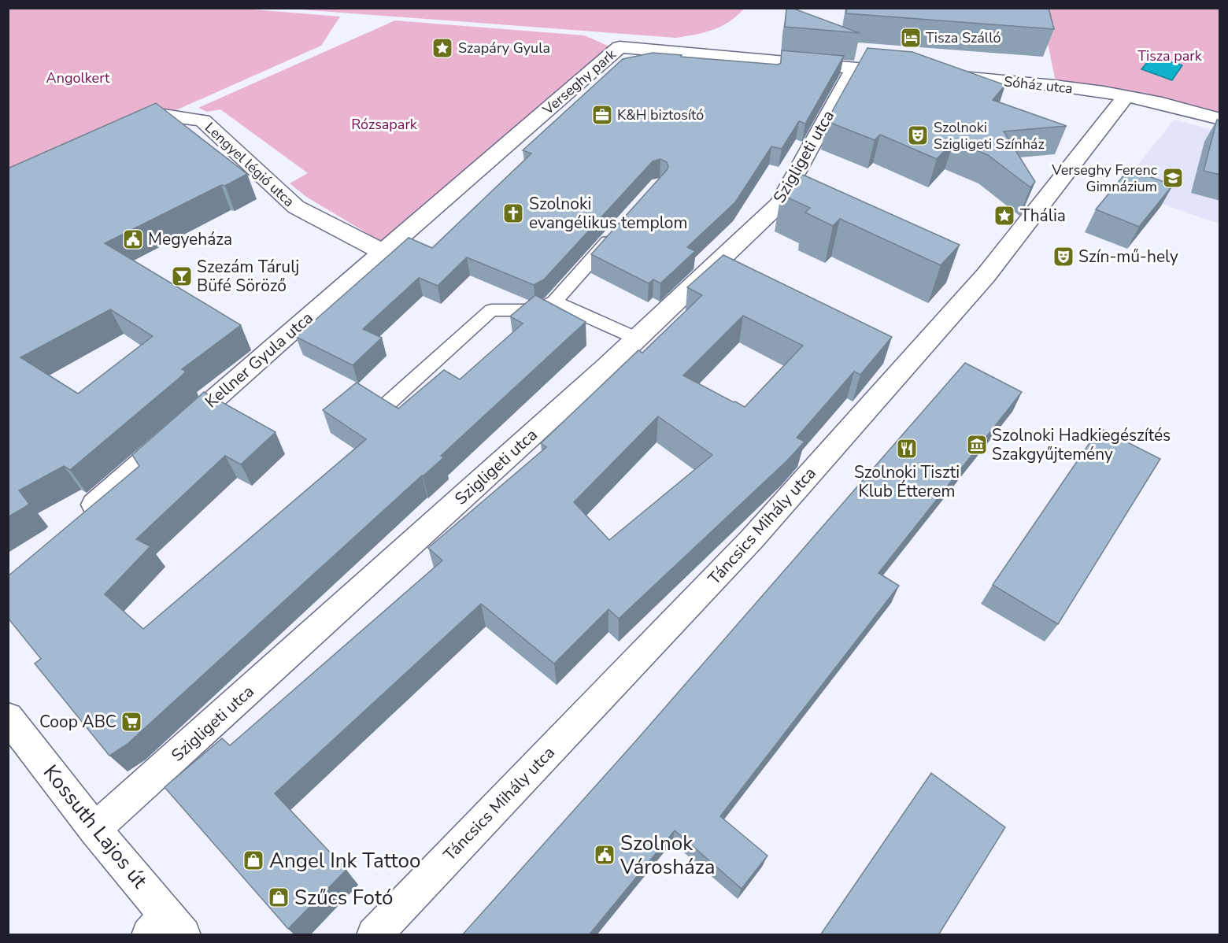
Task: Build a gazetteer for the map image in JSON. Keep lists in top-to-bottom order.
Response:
{
  "streets": {
    "street": [
      "Verseghy park",
      "Sóház utca",
      "Szigligeti utca",
      "Lengyel légió utca",
      "Kellner Gyula utca",
      "Táncsics Mihály utca",
      "Kossuth Lajos út"
    ]
  },
  "crossings": [
    ["Verseghy park", "Szigligeti utca"],
    ["Verseghy park", "Lengyel légió utca"],
    ["Verseghy park", "Kellner Gyula utca"],
    ["Sóház utca", "Táncsics Mihály utca"],
    ["Szigligeti utca", "Kossuth Lajos út"],
    ["Lengyel légió utca", "Kellner Gyula utca"]
  ],
  "parks": ["Tisza park", "Angolkert", "Rózsapark"],
  "places": {
    "hotel": ["Tisza Szálló"],
    "place": ["Szapáry Gyula", "Thália"],
    "office": ["K&H biztosító"],
    "theatre": ["Szolnoki Szigligeti Színház", "Szín-mű-hely"],
    "school or university": ["Verseghy Ferenc Gimnázium"],
    "church": ["Szolnoki evangélikus templom"],
    "public building": ["Megyeháza", "Szolnok Városháza"],
    "bar": ["Szezám Tárulj Büfé Söröző"],
    "museum": ["Szolnoki Hadkiegészítés Szakgyűjtemény"],
    "restaurant": ["Szolnoki Tiszti Klub Étterem"],
    "supermarket": ["Coop ABC"],
    "shop": ["Angel Ink Tattoo", "Szűcs Fotó"]
  }
}
